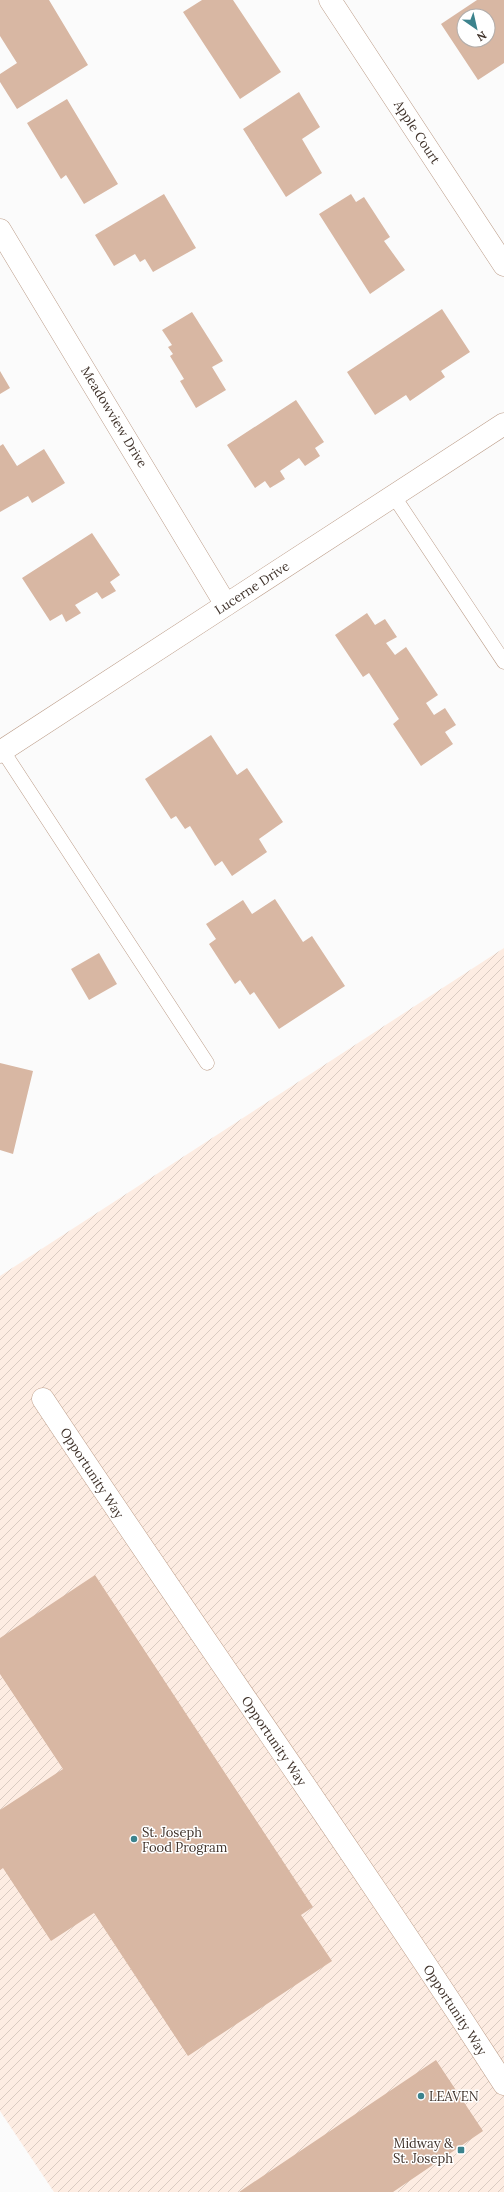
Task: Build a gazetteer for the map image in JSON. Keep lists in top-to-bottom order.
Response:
{
  "streets": {
    "street": [
      "Apple Court",
      "Meadowview Drive",
      "Lucerne Drive",
      "Opportunity Way"
    ]
  },
  "crossings": [
    ["Meadowview Drive", "Lucerne Drive"]
  ],
  "places": {
    "other": ["St. Joseph Food Program", "LEAVEN"],
    "transit": ["Midway & St. Joseph"]
  },
  "north": "bottom right"
}
